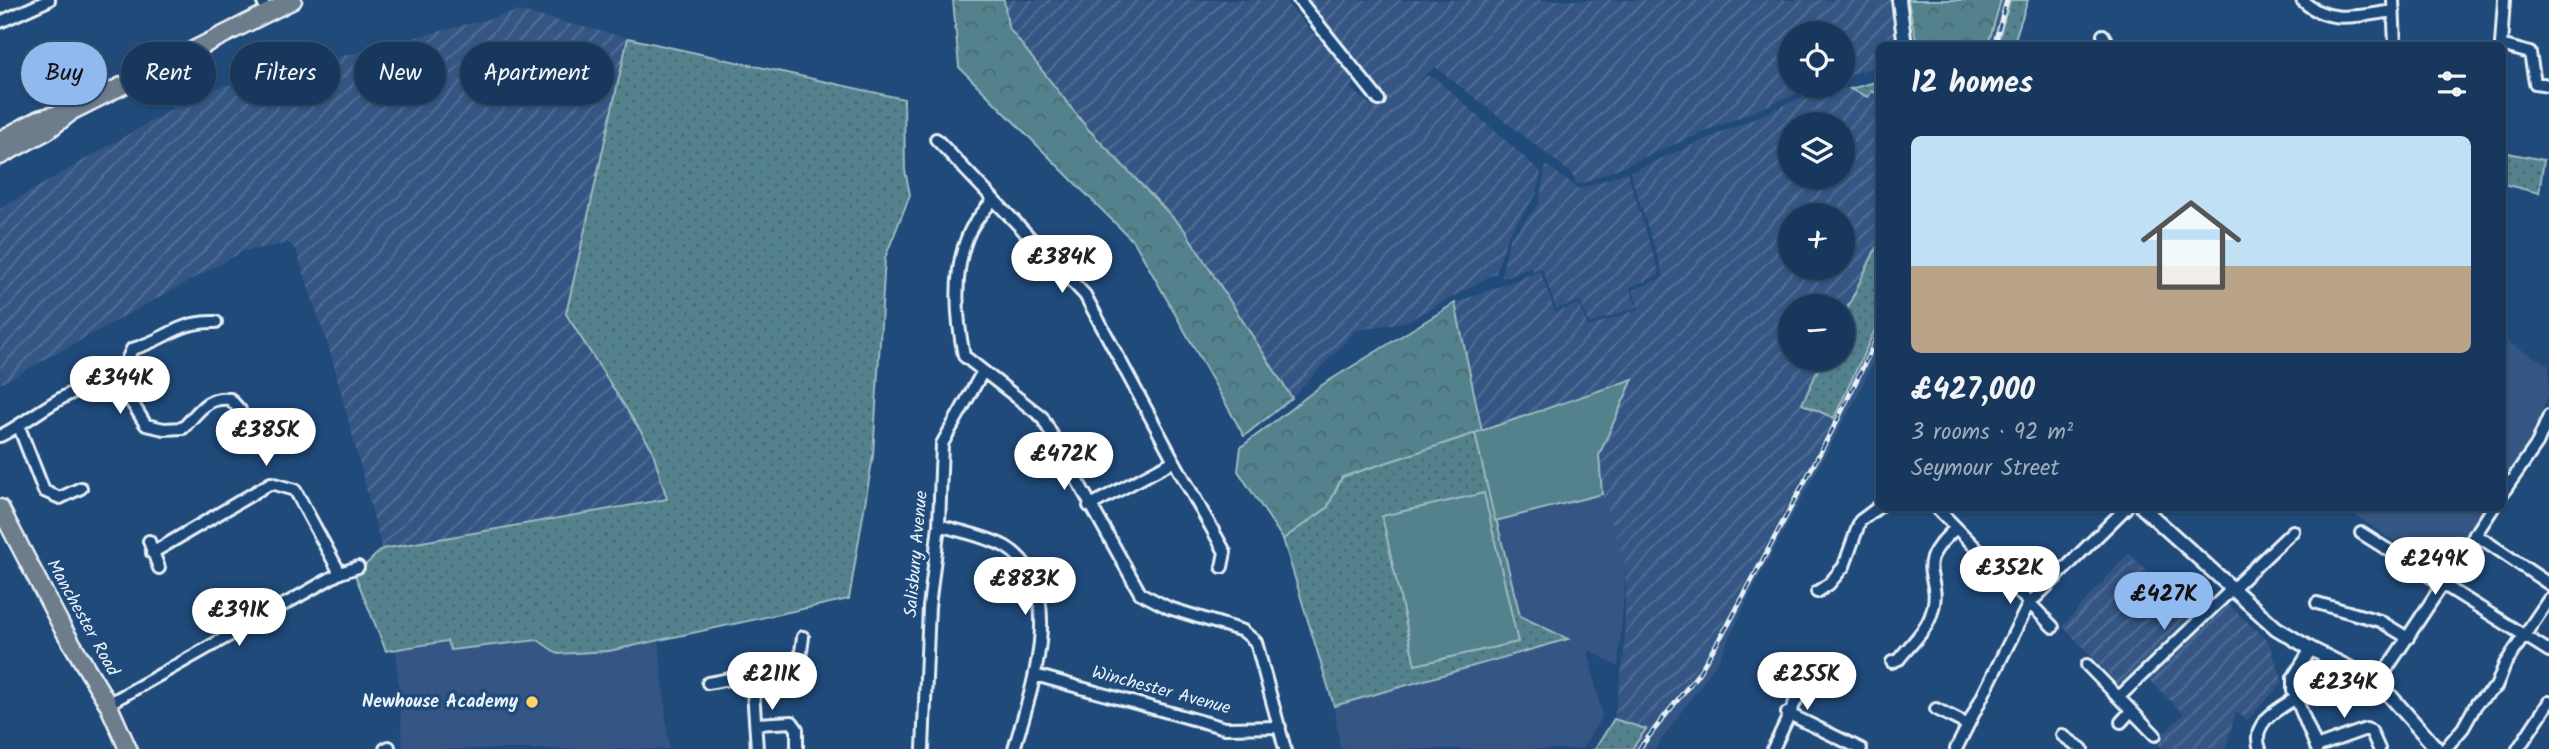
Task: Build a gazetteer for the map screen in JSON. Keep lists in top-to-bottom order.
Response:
{
  "streets": {
    "main road": ["Manchester Road"],
    "street": ["Salisbury Avenue", "Winchester Avenue"]
  },
  "places": ["Newhouse Academy"],
  "page": {
    "map_buttons": ["+", "−"],
    "chip": [
      "Buy",
      "Rent",
      "Filters",
      "New",
      "Apartment"
    ],
    "heading": "12 homes",
    "list": [
      {
        "name": "£427,000",
        "note": "3 rooms · 92 m² · Seymour Street"
      }
    ],
    "price": [
      "£384K",
      "£344K",
      "£385K",
      "£472K",
      "£249K",
      "£352K",
      "£883K",
      "£427K",
      "£391K",
      "£211K",
      "£255K",
      "£234K"
    ]
  }
}
